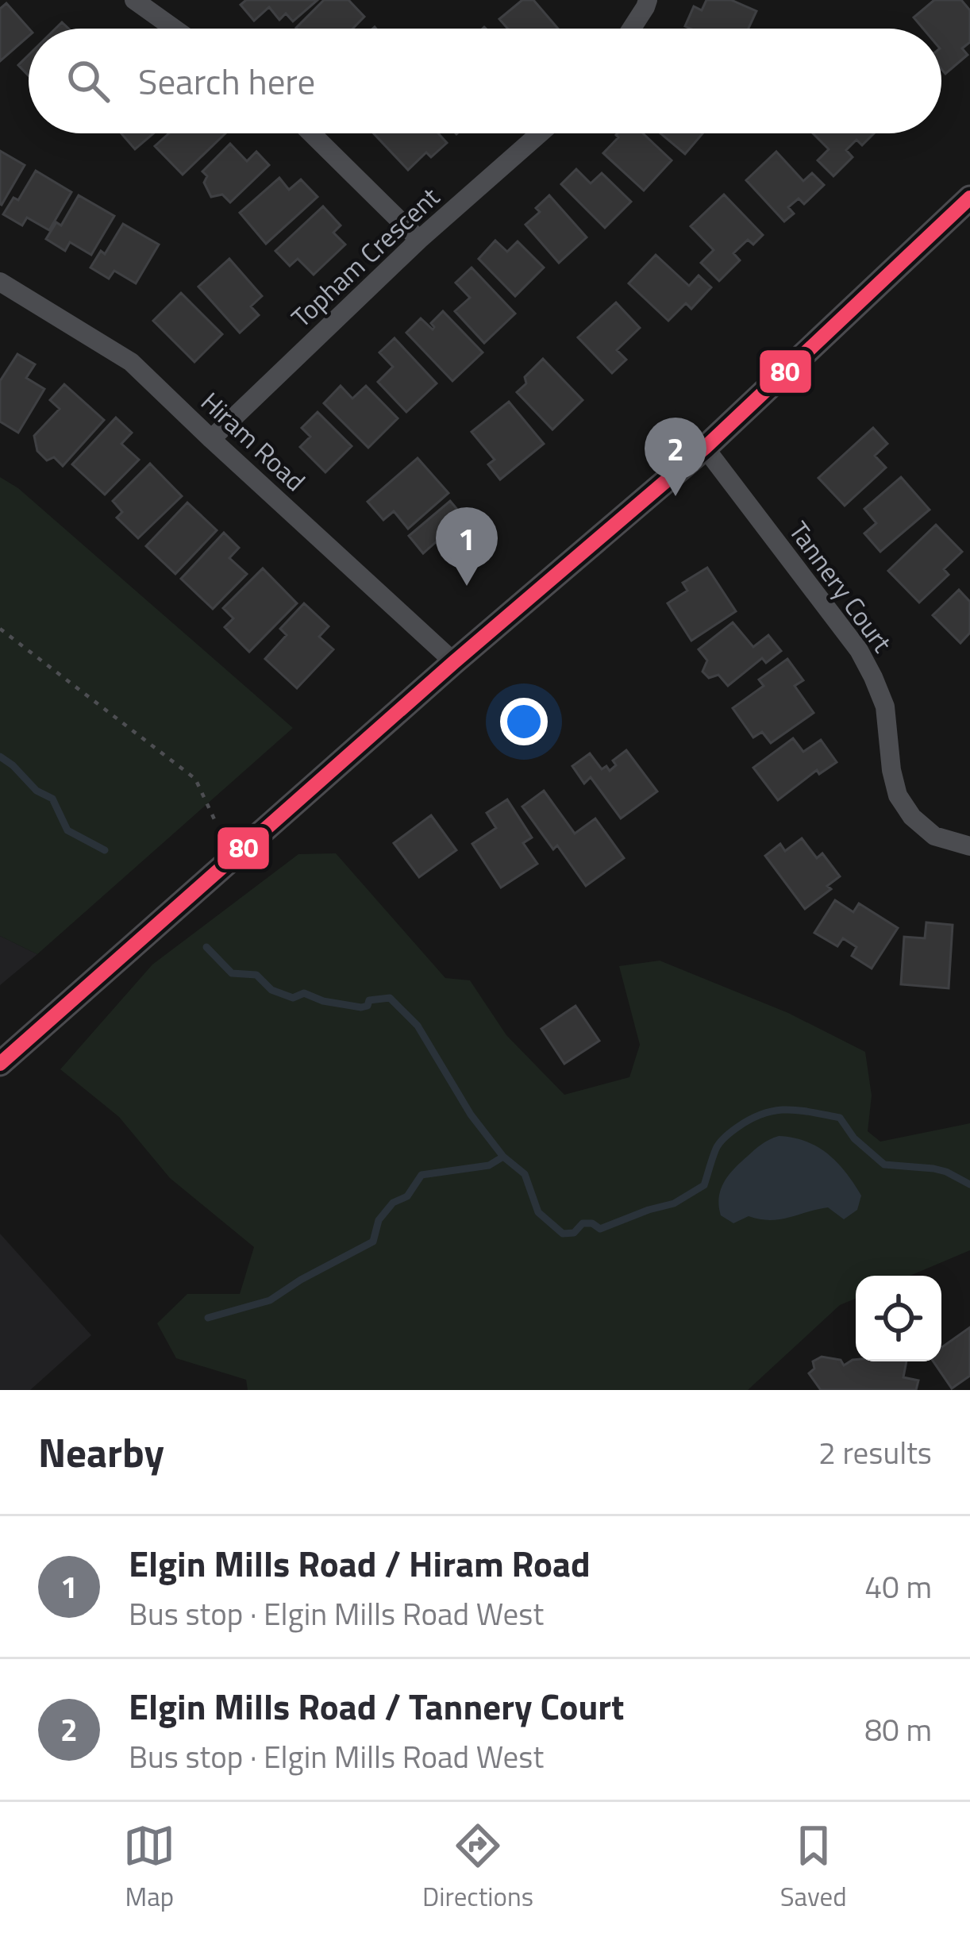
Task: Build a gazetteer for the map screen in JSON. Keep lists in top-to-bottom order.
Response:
{
  "streets": {
    "street": ["Topham Crescent", "Hiram Road", "Tannery Court"]
  },
  "crossings": [
    ["Topham Crescent", "Hiram Road"]
  ],
  "lines": ["transit line 80"],
  "page": {
    "search": "Search here",
    "pins": ["2", "1"],
    "heading": ["Nearby", "2 results"],
    "list": [
      {
        "mark": "1",
        "name": "Elgin Mills Road / Hiram Road",
        "note": "Bus stop · Elgin Mills Road West",
        "value": "40 m"
      },
      {
        "mark": "2",
        "name": "Elgin Mills Road / Tannery Court",
        "note": "Bus stop · Elgin Mills Road West",
        "value": "80 m"
      }
    ],
    "nav": ["Map", "Directions", "Saved"]
  }
}
